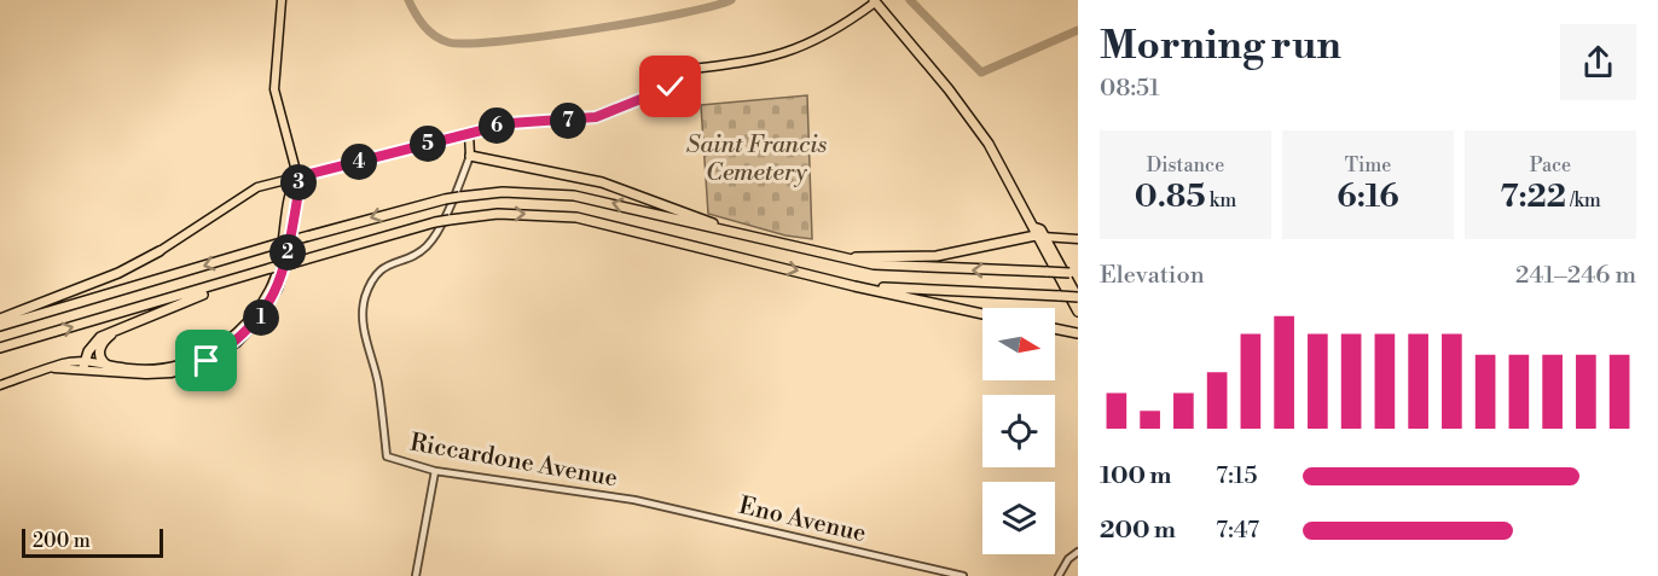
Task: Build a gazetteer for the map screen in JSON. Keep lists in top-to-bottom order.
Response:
{
  "streets": {
    "street": ["Riccardone Avenue", "Eno Avenue"]
  },
  "crossings": [
    ["Riccardone Avenue", "Eno Avenue"]
  ],
  "parks": ["Saint Francis Cemetery"],
  "scale_bar": "200 m",
  "north": "right",
  "page": {
    "heading": ["Morning run", "08:51"],
    "pins": [
      "7",
      "6",
      "5",
      "4",
      "3",
      "2",
      "1"
    ],
    "stats": [
      ["Distance", "0.85 km"],
      ["Time", "6:16"],
      ["Pace", "7:22 /km"]
    ],
    "chart": ["Elevation", "241–246 m"],
    "list": [
      {
        "name": "100 m",
        "note": "7:15"
      },
      {
        "name": "200 m",
        "note": "7:47"
      }
    ],
    "scale": "200 m"
  }
}
